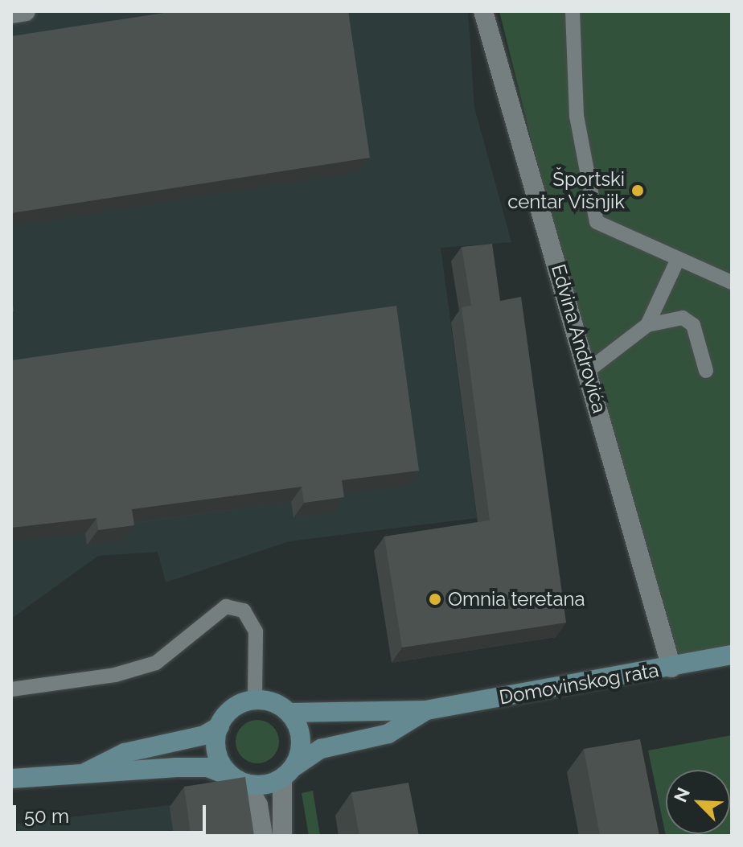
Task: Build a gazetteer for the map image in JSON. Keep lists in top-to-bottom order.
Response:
{
  "streets": {
    "main road": ["Domovinskog rata"],
    "street": ["Edvina Androvića"]
  },
  "crossings": [
    ["Edvina Androvića", "Domovinskog rata"]
  ],
  "places": ["Športski centar Višnjik", "Omnia teretana"],
  "scale_bar": "50 m",
  "north": "top left"
}
